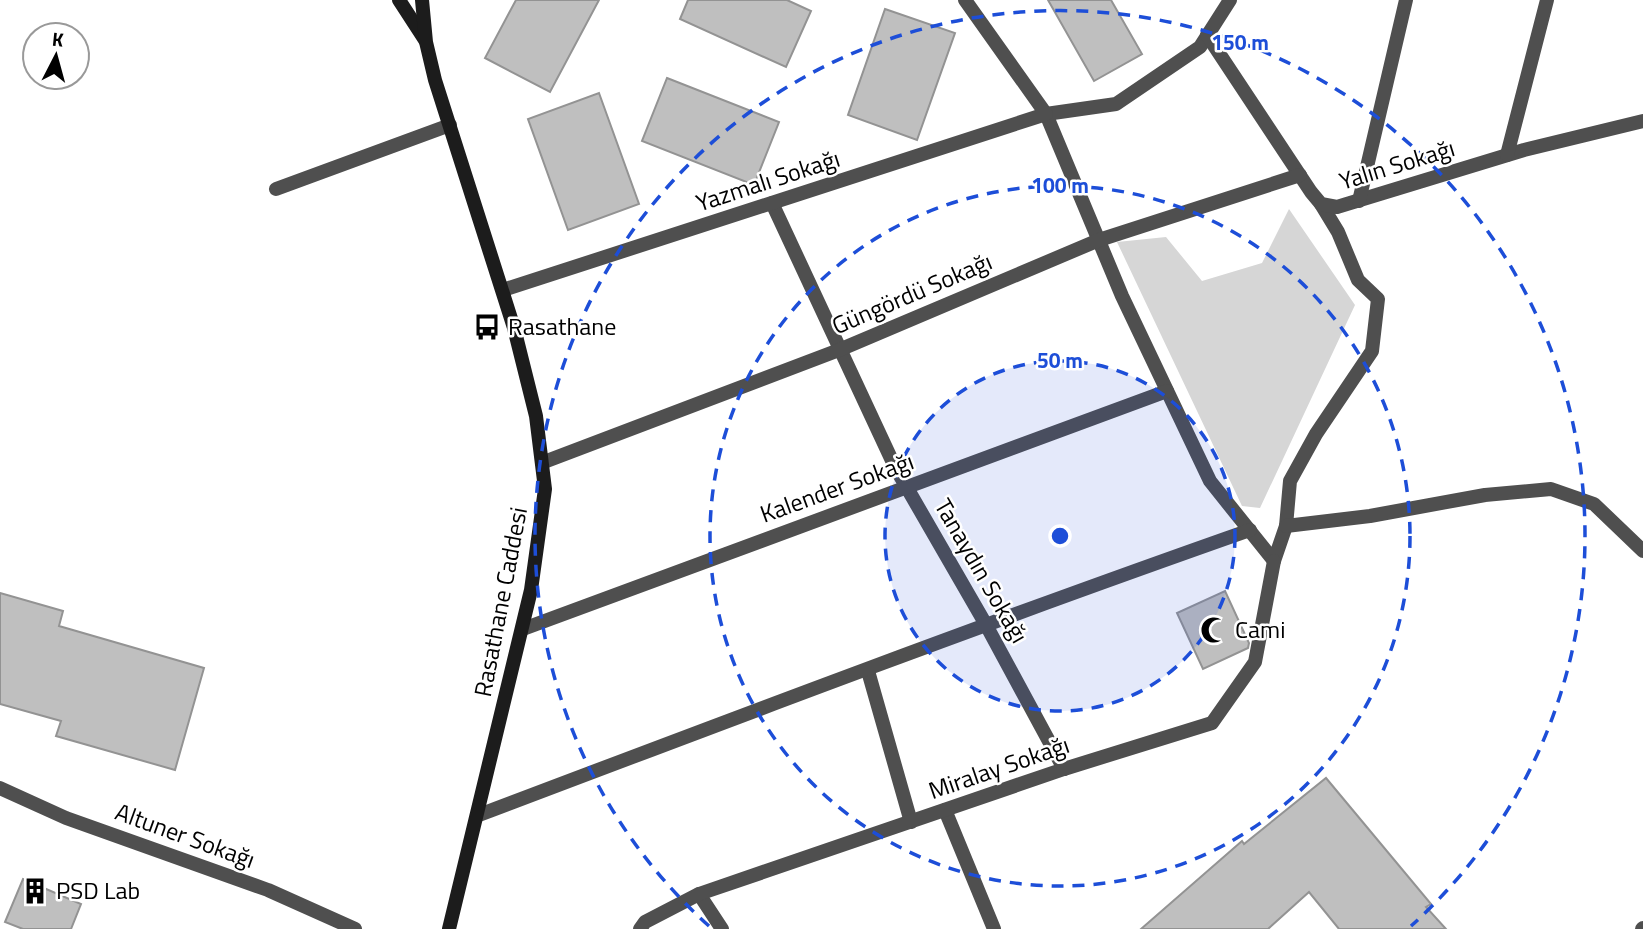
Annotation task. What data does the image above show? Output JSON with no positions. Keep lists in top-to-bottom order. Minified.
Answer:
{"streets":{"street":["Yalın Sokağı","Yazmalı Sokağı","Güngördü Sokağı","Kalender Sokağı","Tanaydın Sokağı","Rasathane Caddesi","Miralay Sokağı","Altuner Sokağı"]},"crossings":[["Yalın Sokağı","Yazmalı Sokağı"],["Yalın Sokağı","Güngördü Sokağı"],["Yalın Sokağı","Miralay Sokağı"],["Yazmalı Sokağı","Tanaydın Sokağı"],["Yazmalı Sokağı","Rasathane Caddesi"],["Güngördü Sokağı","Tanaydın Sokağı"],["Güngördü Sokağı","Rasathane Caddesi"],["Kalender Sokağı","Tanaydın Sokağı"],["Kalender Sokağı","Rasathane Caddesi"],["Tanaydın Sokağı","Miralay Sokağı"]],"places":{"bus stop":["Rasathane"],"mosque":["Cami"],"building":["PSD Lab"]},"north":"top","rings":["150 m","100 m","50 m"]}
